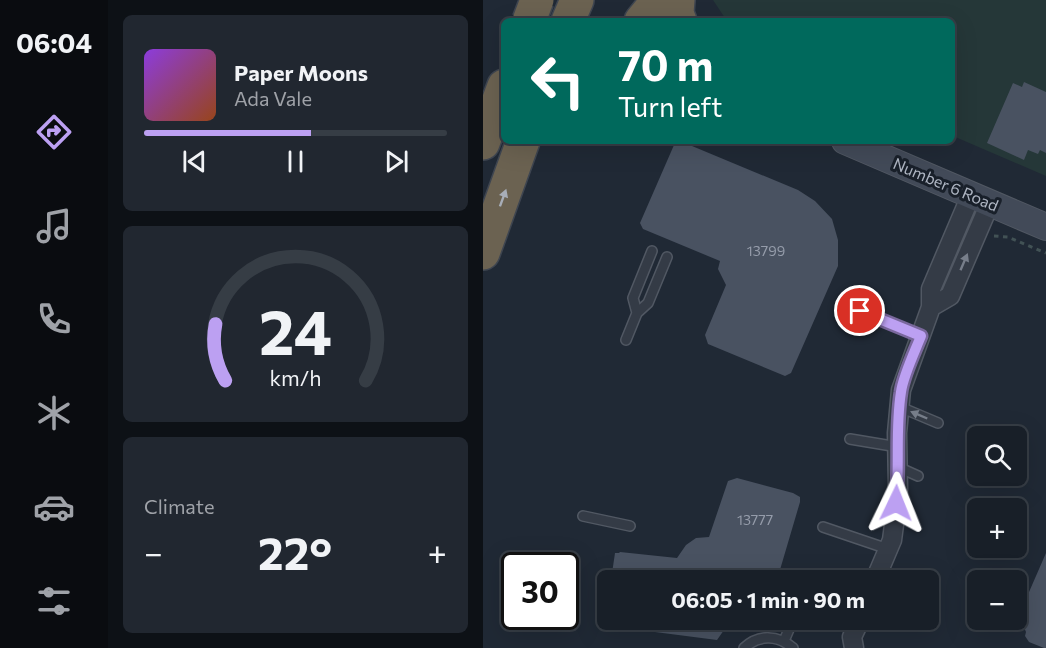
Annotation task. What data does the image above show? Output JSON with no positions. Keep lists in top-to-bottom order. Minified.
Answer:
{"streets":{"main road":["Number 6 Road"]},"house_numbers":["13799","13777"],"page":{"tabs":"06:04","turn":["70 m","Turn left"],"song":["Paper Moons","Ada Vale"],"map_buttons":["+","−"],"tile":"Climate","heat":["−","22°","+"],"limit":"30","trip":"06:05 · 1 min · 90 m","gauge":["24","km/h"]}}
